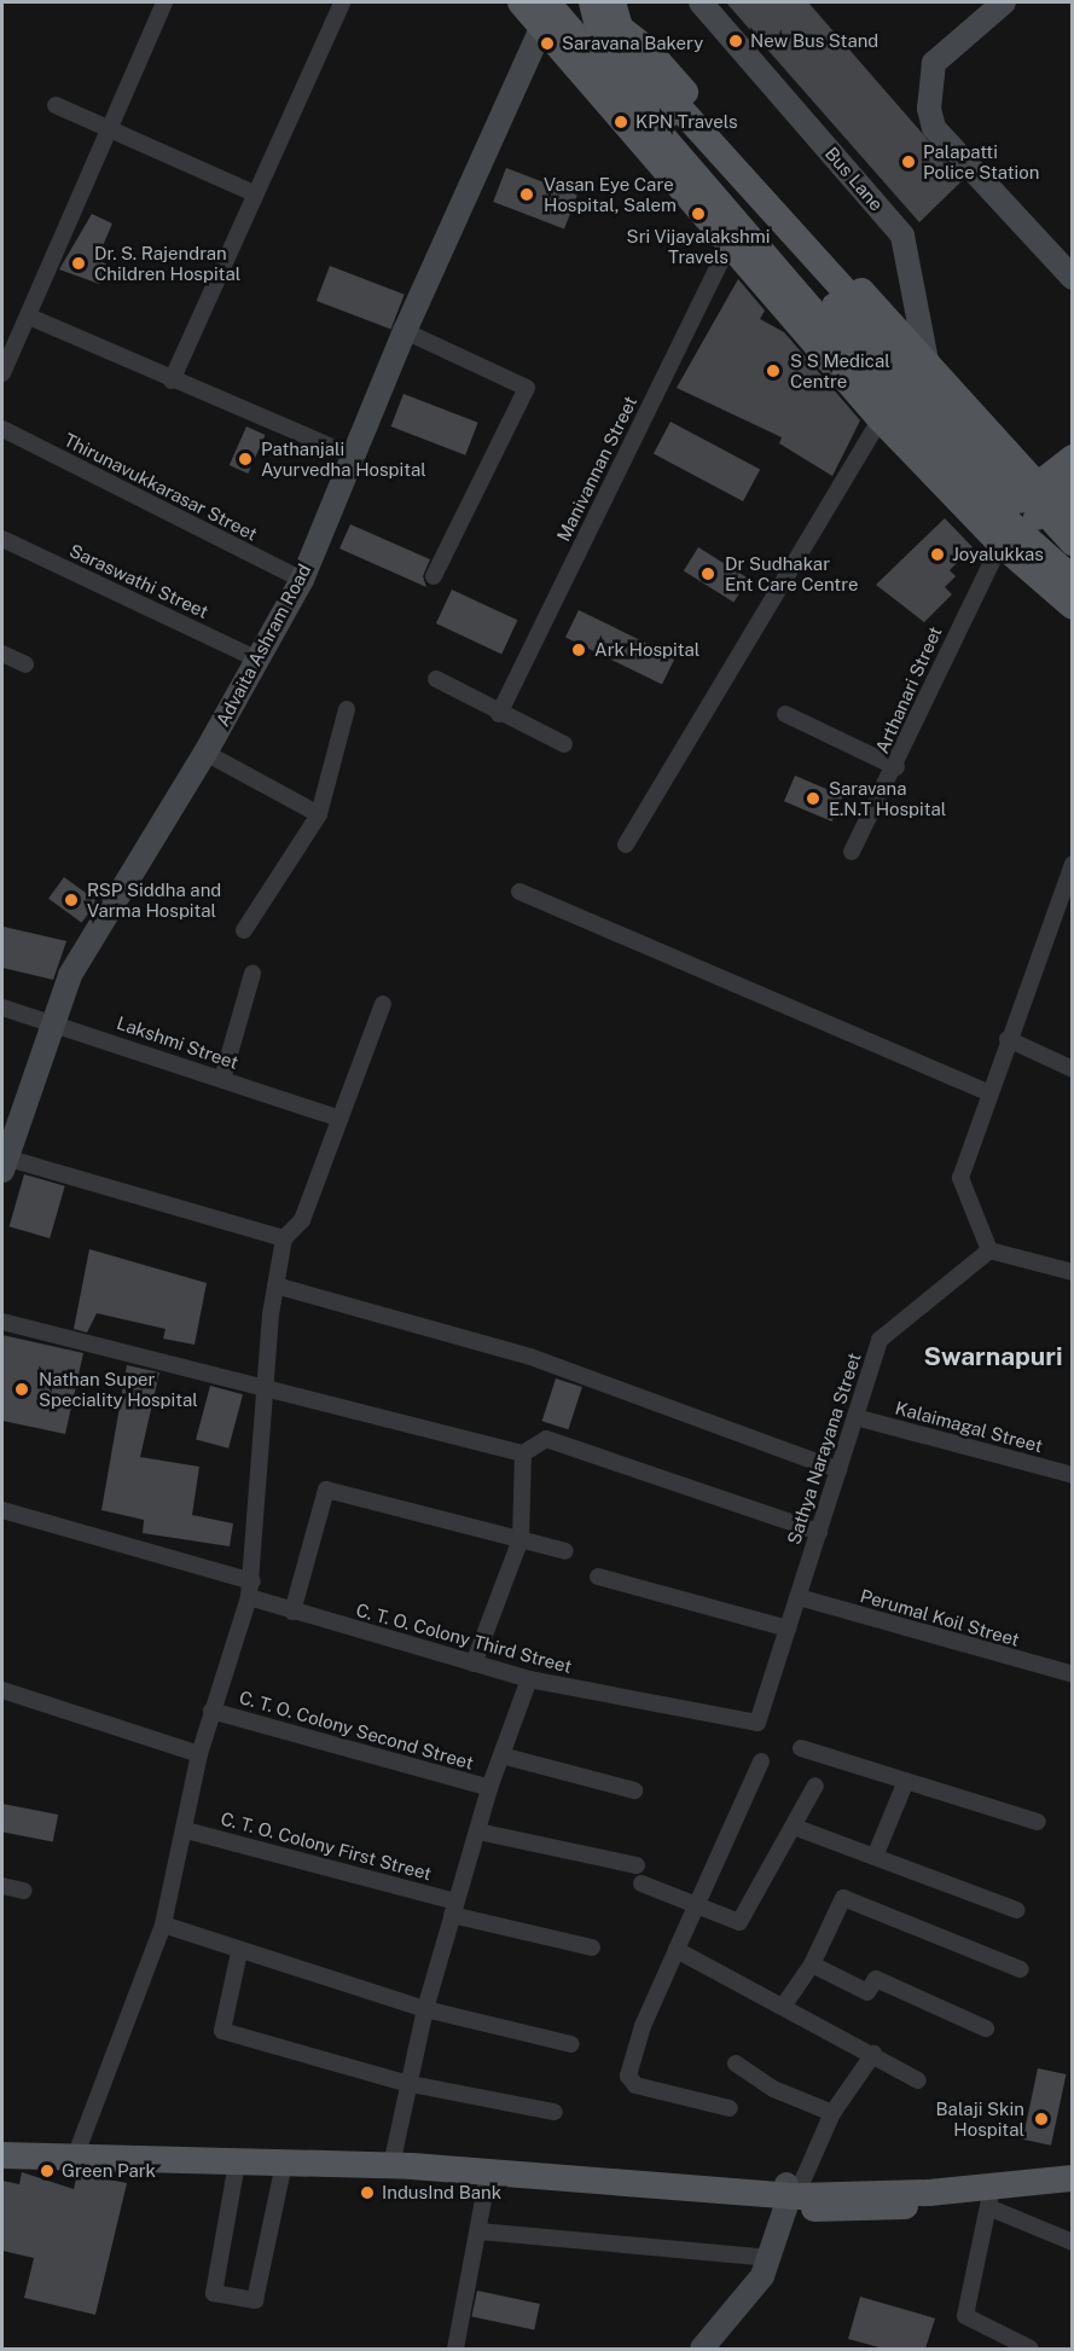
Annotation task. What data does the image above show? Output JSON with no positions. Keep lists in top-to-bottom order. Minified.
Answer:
{"streets":{"street":["Bus Lane","Manivannan Street","Thirunavukkarasar Street","Saraswathi Street","Advaita Ashram Road","Arthanari Street","Lakshmi Street","Kalaimagal Street","Sathya Narayana Street","Perumal Koil Street","C. T. O. Colony Third Street","C. T. O. Colony Second Street","C. T. O. Colony First Street"]},"crossings":[["Thirunavukkarasar Street","Advaita Ashram Road"],["Saraswathi Street","Advaita Ashram Road"],["Advaita Ashram Road","Lakshmi Street"],["Kalaimagal Street","Sathya Narayana Street"],["Sathya Narayana Street","Perumal Koil Street"],["Sathya Narayana Street","C. T. O. Colony Third Street"]],"districts":["Swarnapuri"],"places":["New Bus Stand","Saravana Bakery","KPN Travels","Palapatti Police Station","Vasan Eye Care Hospital, Salem","Sri Vijayalakshmi Travels","Dr. S. Rajendran Children Hospital","S S Medical Centre","Pathanjali Ayurvedha Hospital","Joyalukkas","Dr Sudhakar Ent Care Centre","Ark Hospital","Saravana E.N.T Hospital","RSP Siddha and Varma Hospital","Nathan Super Speciality Hospital","Balaji Skin Hospital","Green Park","IndusInd Bank"]}
